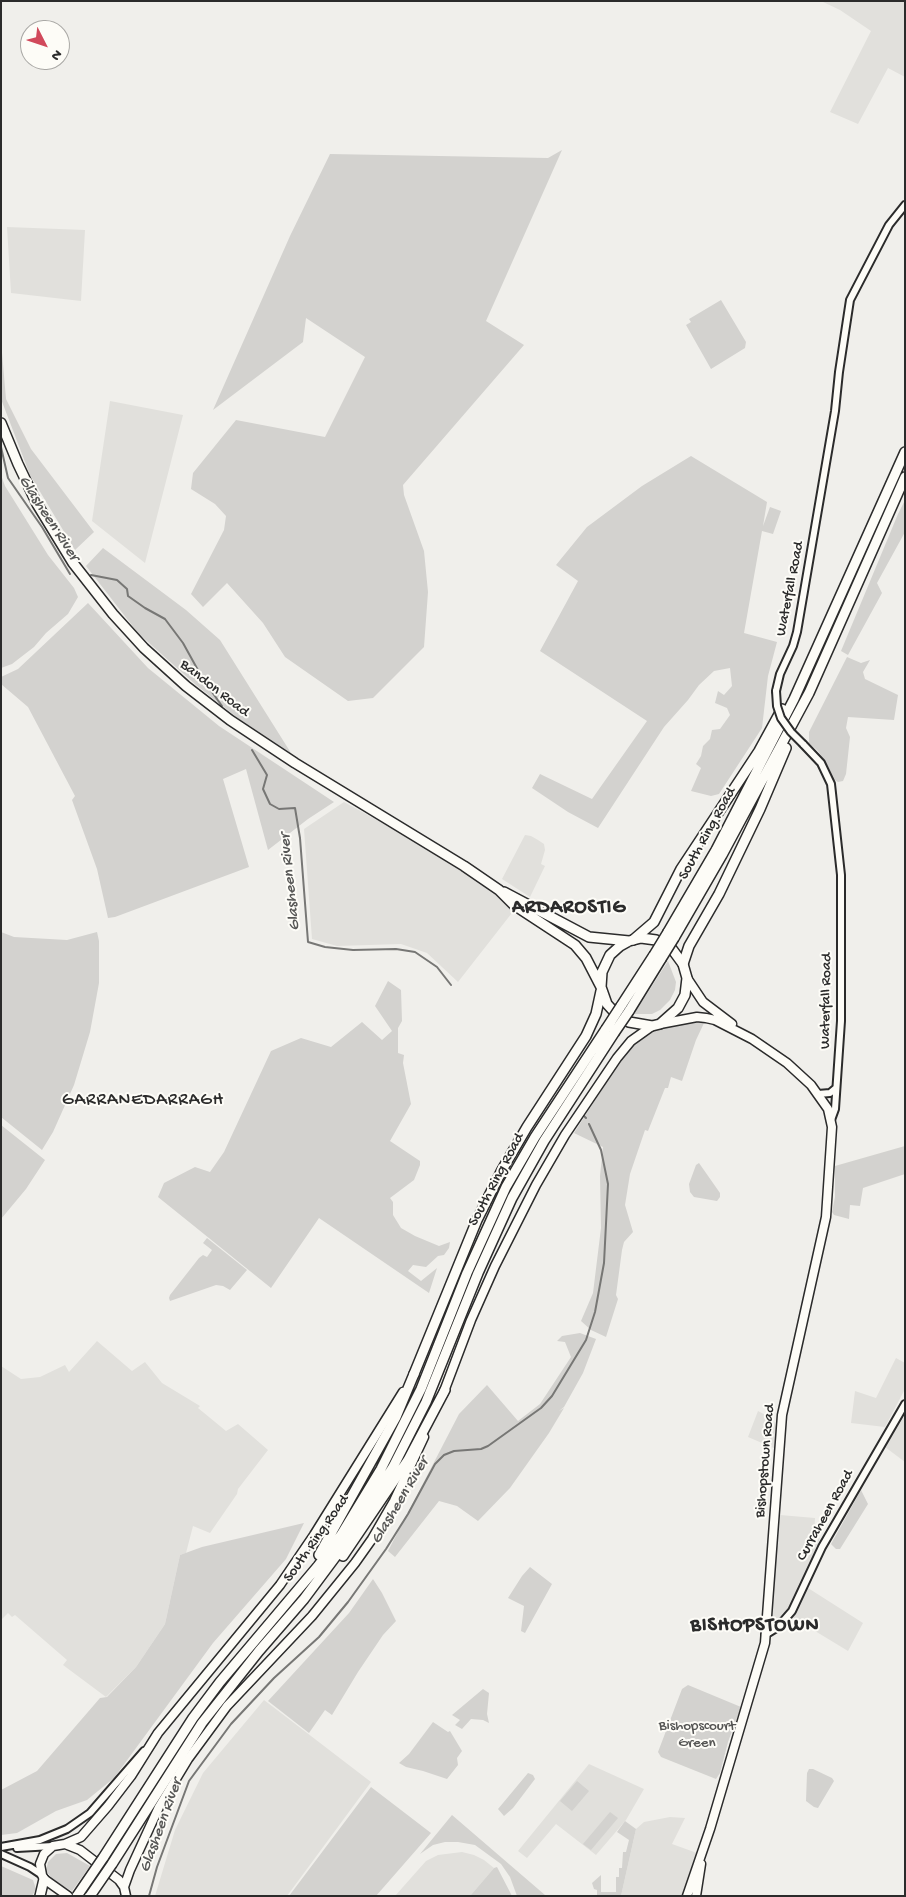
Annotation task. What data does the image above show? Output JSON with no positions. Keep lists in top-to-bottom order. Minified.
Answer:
{"streets":{"main road":["Bandon Road","South Ring Road","Bishopstown Road"],"street":["Waterfall Road","Curraheen Road"]},"crossings":[["Waterfall Road","Bishopstown Road"],["Bandon Road","Bishopstown Road"],["Bishopstown Road","Curraheen Road"]],"districts":["ARDAROSTIG","GARRANEDARRAGH","BISHOPSTOWN"],"water":["Glasheen River"],"parks":["Bishopscourt Green"],"north":"bottom right"}
